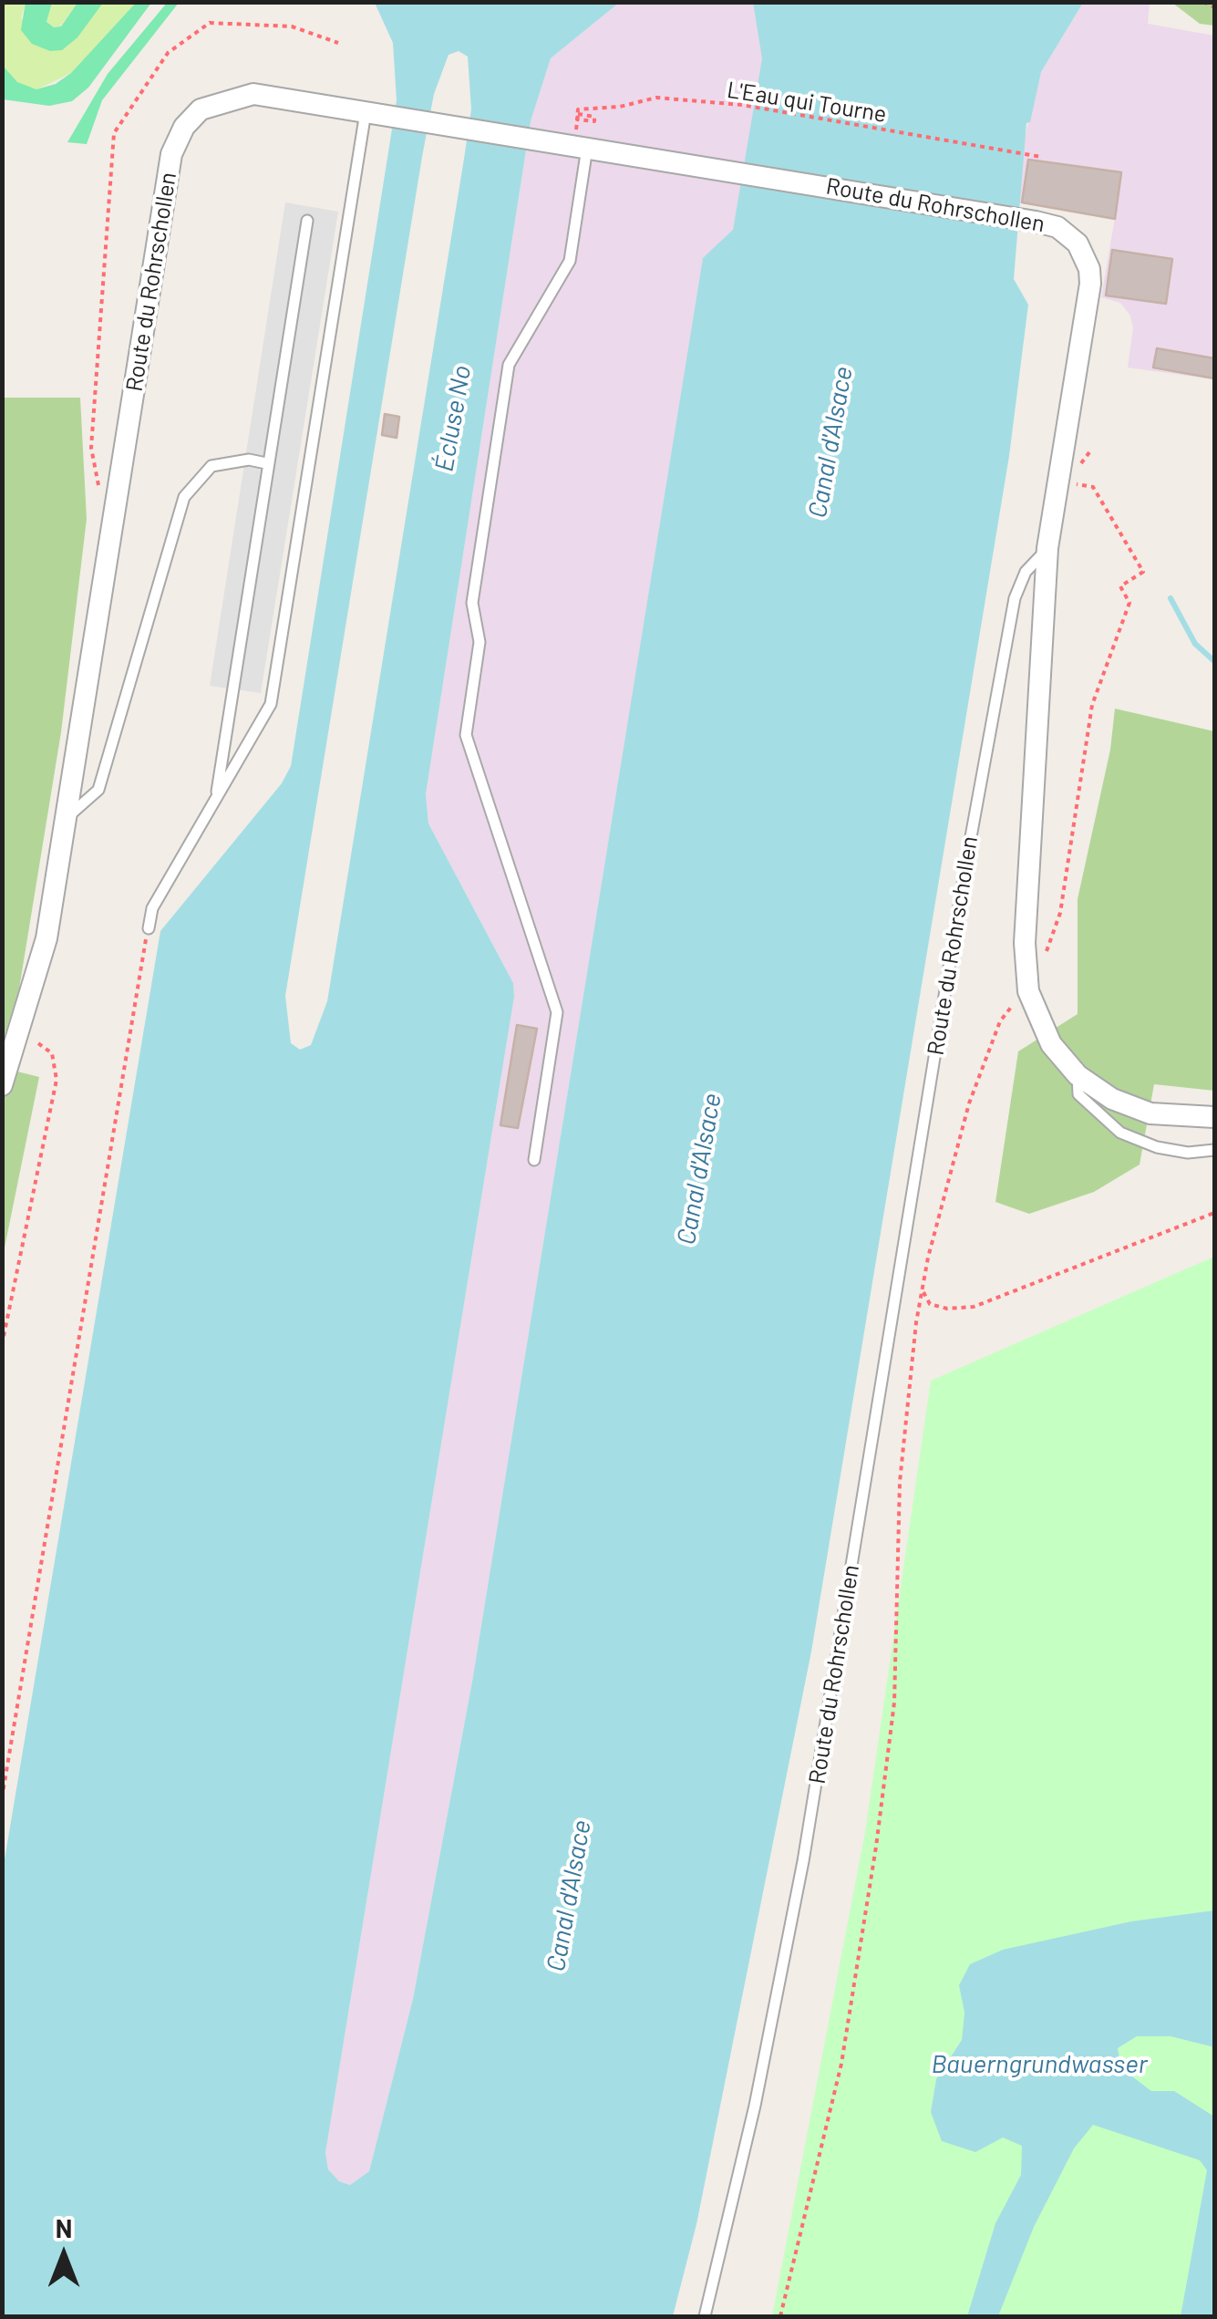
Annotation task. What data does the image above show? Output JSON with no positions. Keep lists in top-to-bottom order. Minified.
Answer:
{"streets":{"street":["Route du Rohrschollen"],"path":["L'Eau qui Tourne"]},"crossings":[["L'Eau qui Tourne","Route du Rohrschollen"]],"water":["Écluse No","Canal d'Alsace","Bauerngrundwasser"],"north":"top"}
